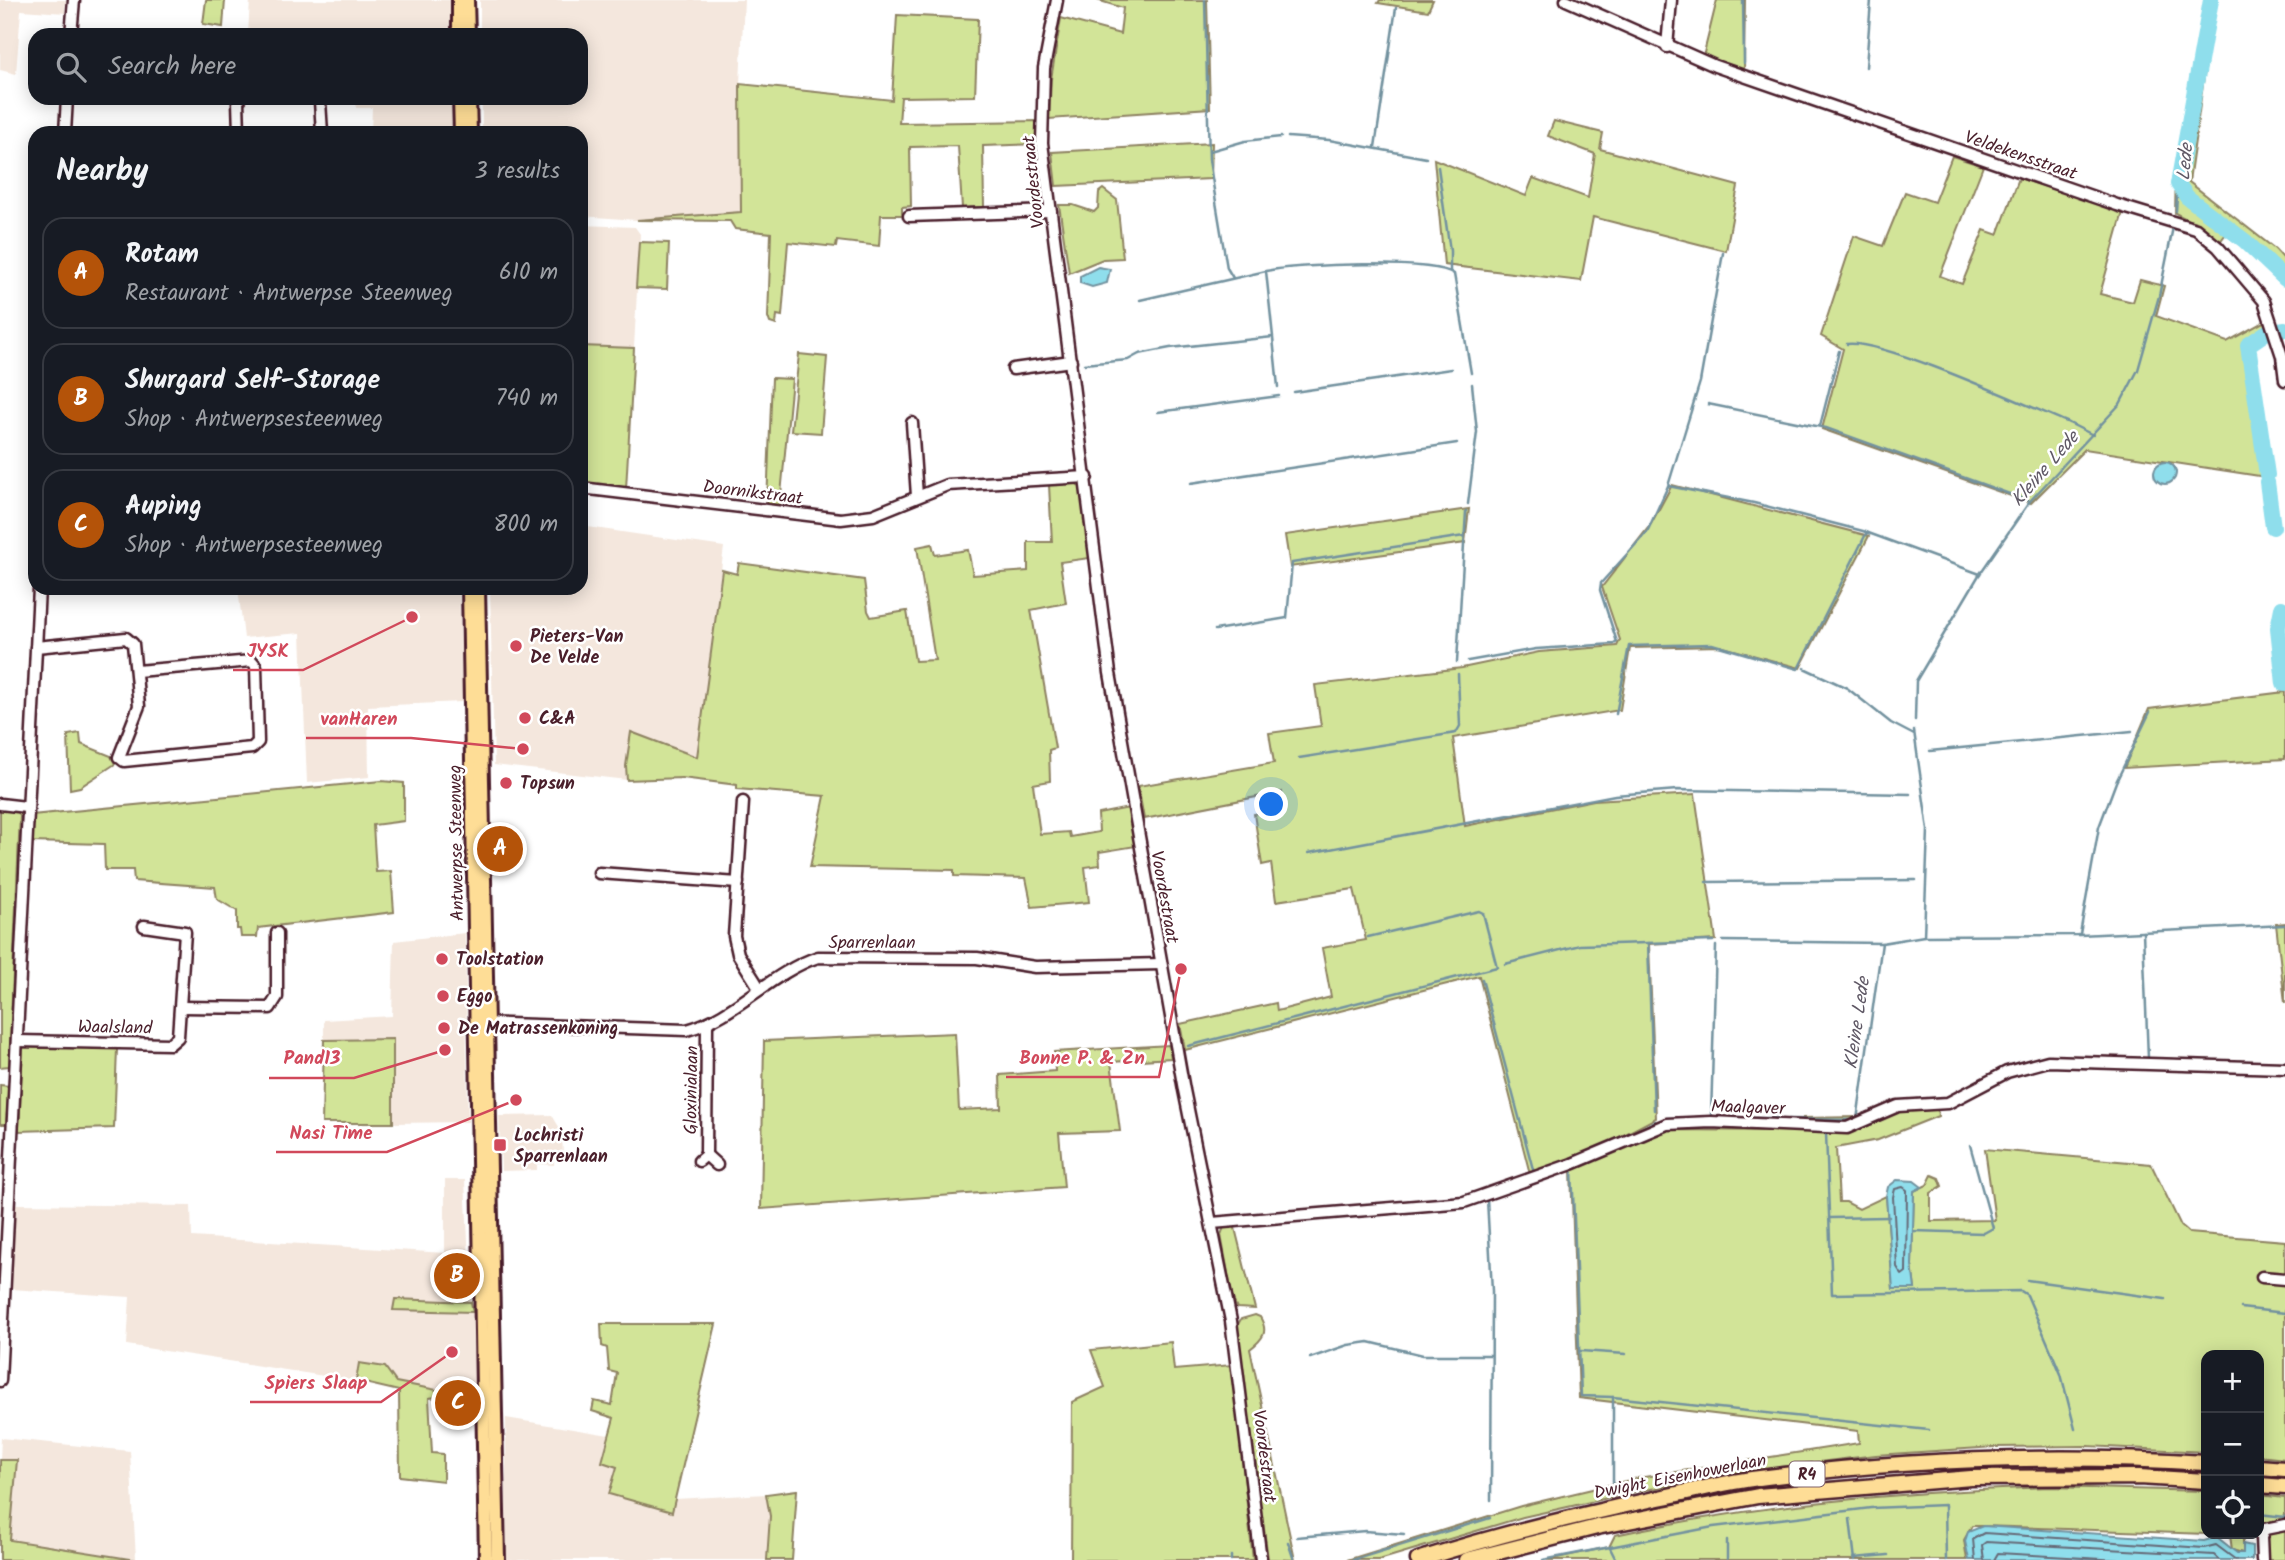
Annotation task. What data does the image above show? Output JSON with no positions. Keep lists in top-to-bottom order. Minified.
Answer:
{"streets":{"highway":["R4","Dwight Eisenhowerlaan"],"main road":["Antwerpse Steenweg"],"street":["Veldekensstraat","Voordestraat","Doornikstraat","Sparrenlaan","Waalsland","Gloxinialaan","Maalgaver"]},"crossings":[["Voordestraat","Doornikstraat"],["Voordestraat","Sparrenlaan"],["Voordestraat","Maalgaver"],["Antwerpse Steenweg","Sparrenlaan"],["Sparrenlaan","Gloxinialaan"]],"water":["Lede","Kleine Lede"],"places":{"other":["JYSK","Pieters-Van De Velde","C&A","vanHaren","Topsun","Toolstation","Bonne P. & Zn","Eggo","De Matrassenkoning","Pand13","Nasi Time","Spiers Slaap"],"transit":["Lochristi Sparrenlaan"]},"page":{"search":"Search here","heading":["Nearby","3 results"],"list":[{"mark":"A","name":"Rotam","note":"Restaurant · Antwerpse Steenweg","value":"610 m"},{"mark":"B","name":"Shurgard Self-Storage","note":"Shop · Antwerpsesteenweg","value":"740 m"},{"mark":"C","name":"Auping","note":"Shop · Antwerpsesteenweg","value":"800 m"}],"pins":["A","B","C"],"map_buttons":["+","−"]}}
